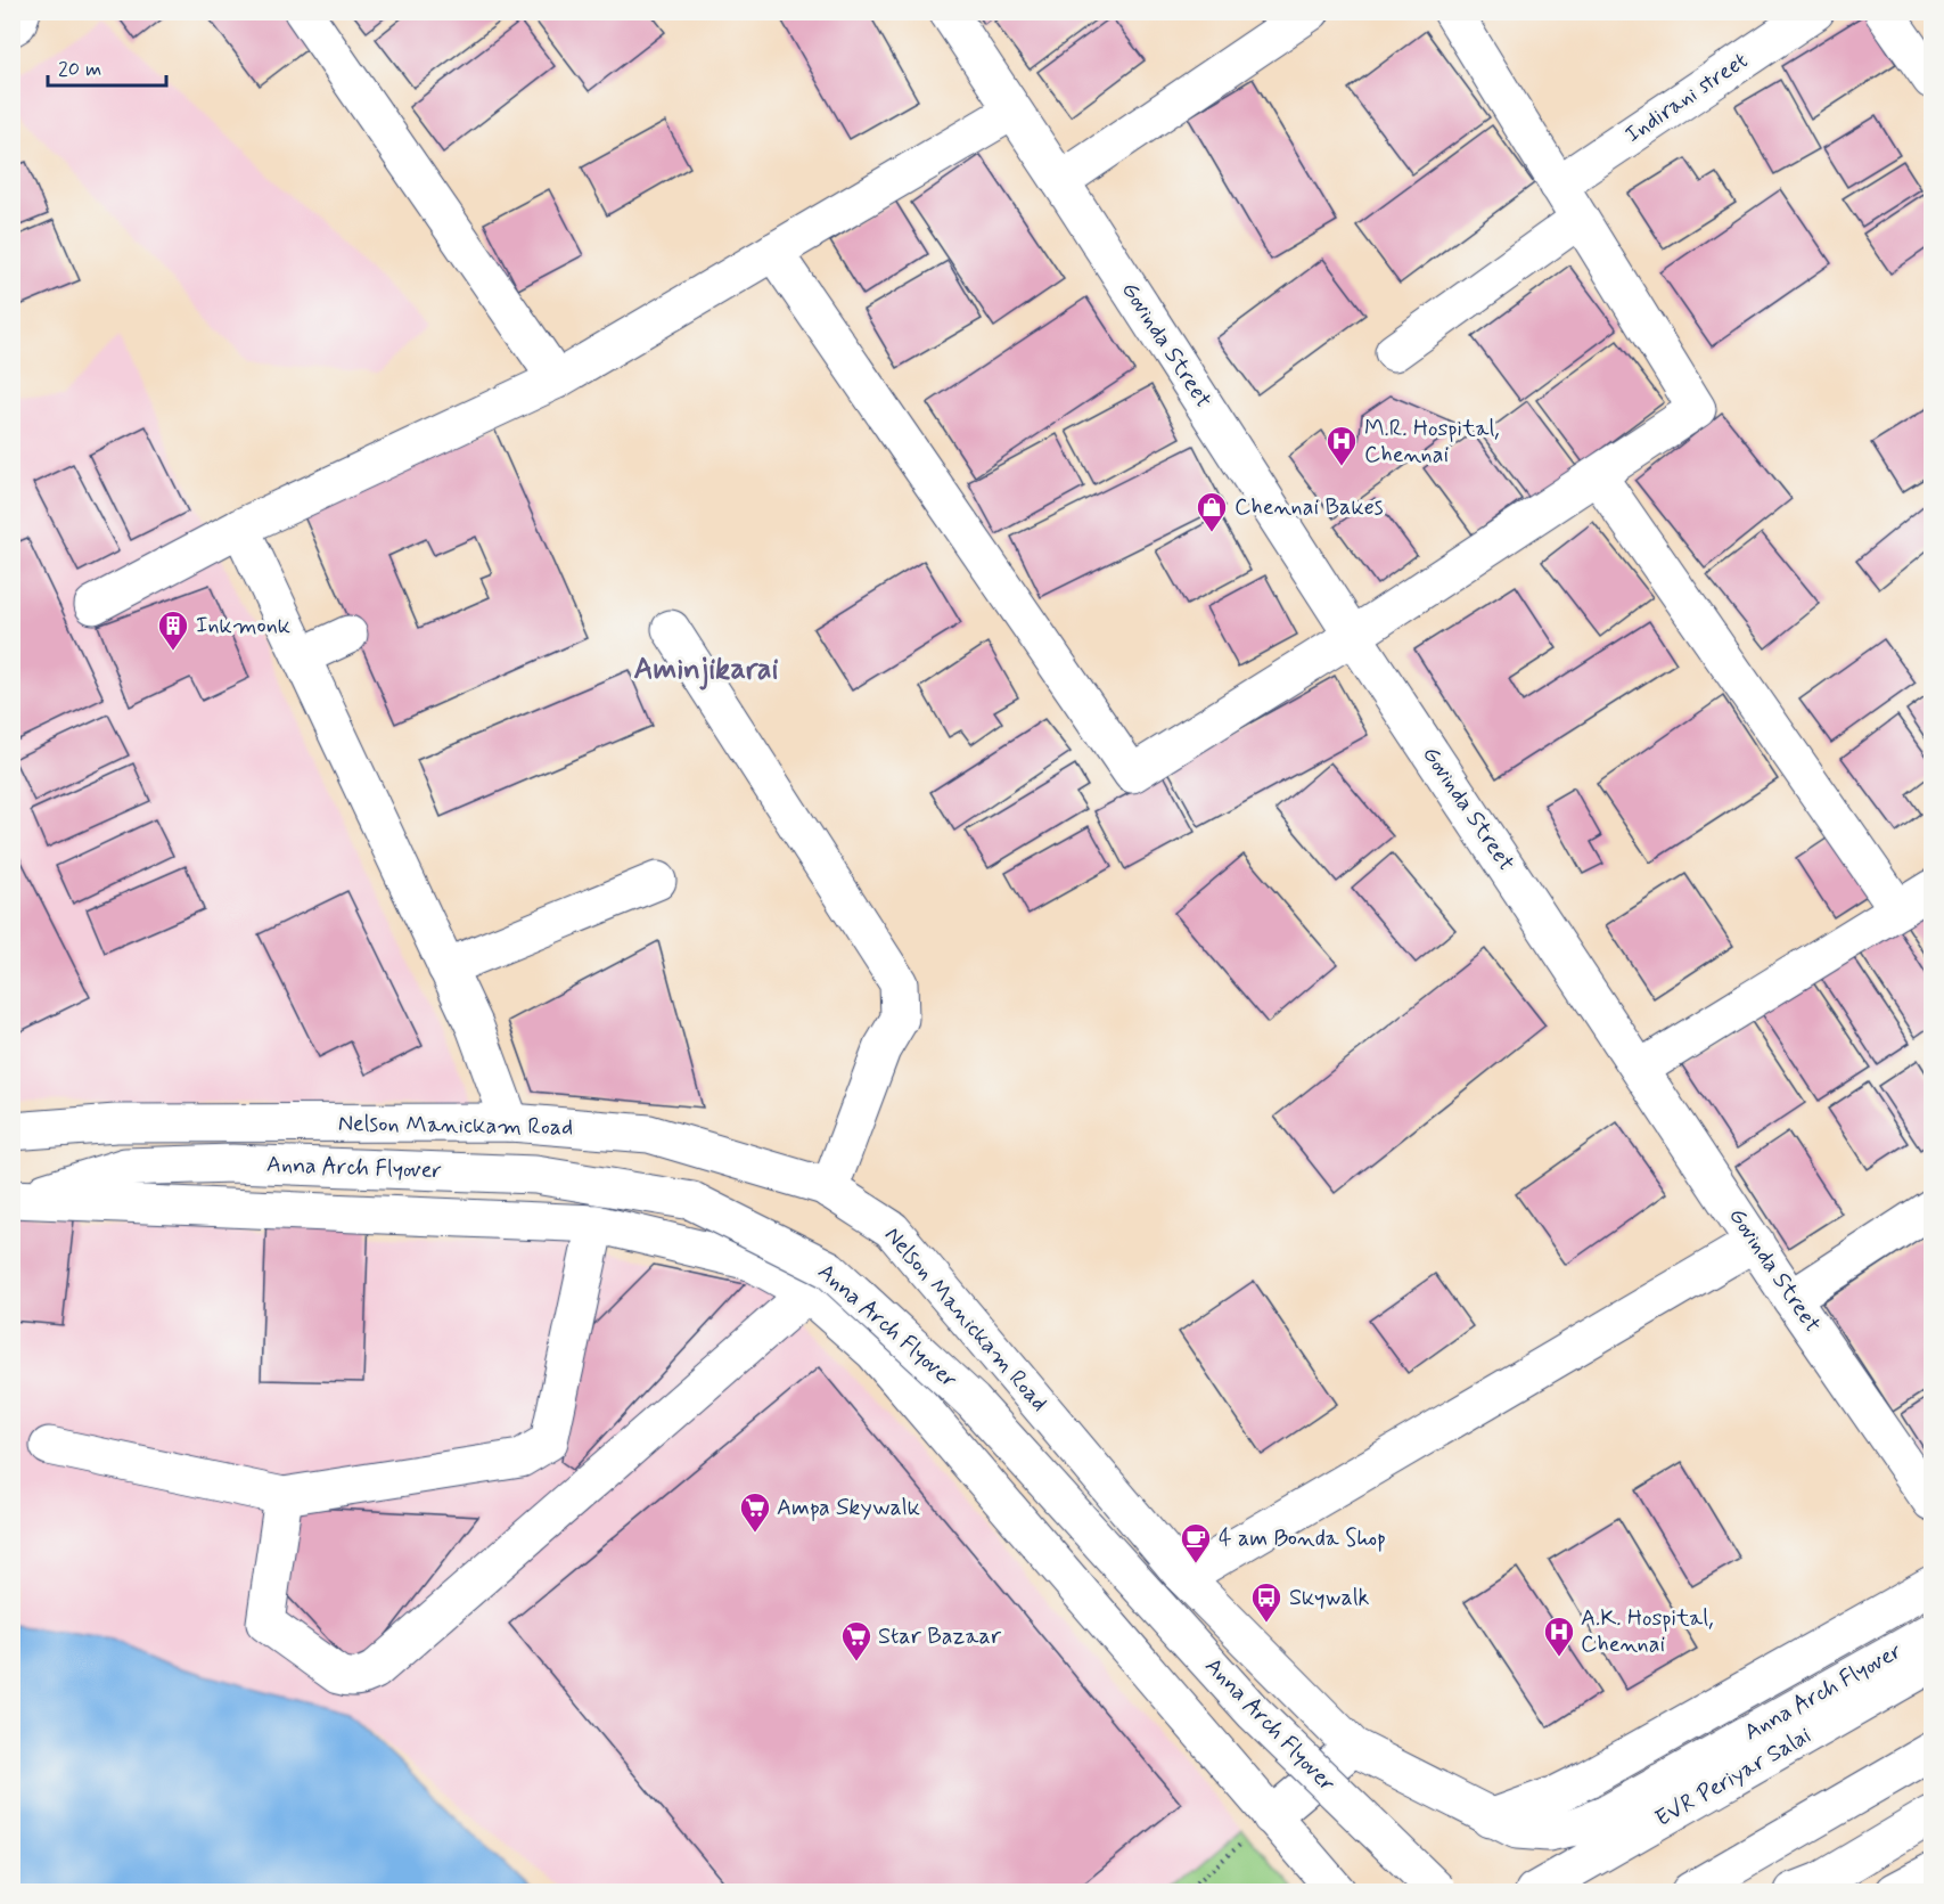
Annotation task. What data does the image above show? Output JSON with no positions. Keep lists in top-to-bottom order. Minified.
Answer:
{"streets":{"street":["Indirani street","Govinda Street","Nelson Manickam Road","Anna Arch Flyover","EVR Periyar Salai"]},"crossings":[["Nelson Manickam Road","Anna Arch Flyover"]],"districts":["Aminjikarai"],"places":{"hospital":["M.R. Hospital, Chennai","A.K. Hospital, Chennai"],"shop":["Chennai Bakes"],"building":["Inkmonk"],"supermarket":["Ampa Skywalk","Star Bazaar"],"cafe":["4 am Bonda Shop"],"bus stop":["Skywalk"]},"scale_bar":"20 m"}
